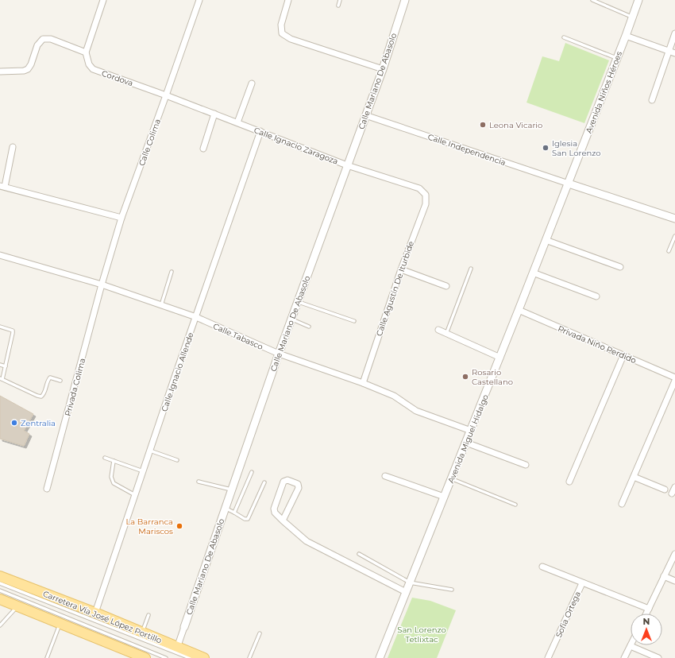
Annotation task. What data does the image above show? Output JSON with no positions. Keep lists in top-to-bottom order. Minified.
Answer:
{"streets":{"main road":["Carretera Vía José López Portillo"],"street":["Cordova","Calle Mariano De Abasolo","Avenida Niños Héroes","Calle Colima","Calle Ignacio Zaragoza","Calle Independencia","Calle Agustín De Iturbide","Calle Tabasco","Privada Niño Perdido","Calle Ignacio Allende","Privada Colima","Avenida Miguel Hidalgo","Sofia Ortega"]},"crossings":[["Cordova","Calle Colima"],["Cordova","Calle Ignacio Zaragoza"],["Calle Mariano De Abasolo","Calle Ignacio Zaragoza"],["Calle Mariano De Abasolo","Calle Independencia"],["Calle Mariano De Abasolo","Calle Tabasco"],["Calle Mariano De Abasolo","Carretera Vía José López Portillo"],["Avenida Niños Héroes","Calle Independencia"],["Avenida Niños Héroes","Avenida Miguel Hidalgo"],["Calle Colima","Calle Ignacio Zaragoza"],["Calle Colima","Calle Tabasco"],["Calle Colima","Privada Colima"],["Calle Ignacio Zaragoza","Calle Agustín De Iturbide"],["Calle Ignacio Zaragoza","Calle Ignacio Allende"],["Calle Independencia","Avenida Miguel Hidalgo"],["Calle Agustín De Iturbide","Calle Tabasco"],["Calle Tabasco","Calle Ignacio Allende"],["Calle Tabasco","Privada Colima"],["Calle Tabasco","Avenida Miguel Hidalgo"],["Privada Niño Perdido","Avenida Miguel Hidalgo"],["Calle Ignacio Allende","Carretera Vía José López Portillo"]],"parks":["San Lorenzo Tetlixtac"],"places":["Leona Vicario","Iglesia San Lorenzo","Rosario Castellano","Zentralia","La Barranca Mariscos"],"north":"top"}
